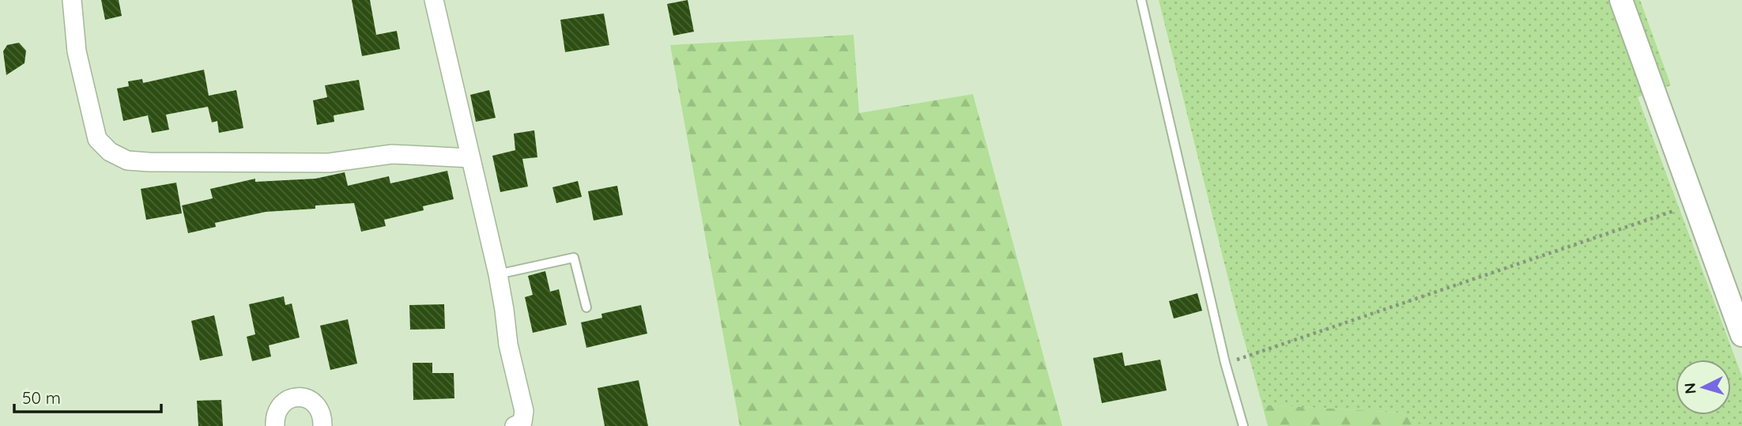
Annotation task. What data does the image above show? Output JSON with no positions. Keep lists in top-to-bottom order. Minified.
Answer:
{"scale_bar":"50 m","north":"left"}
